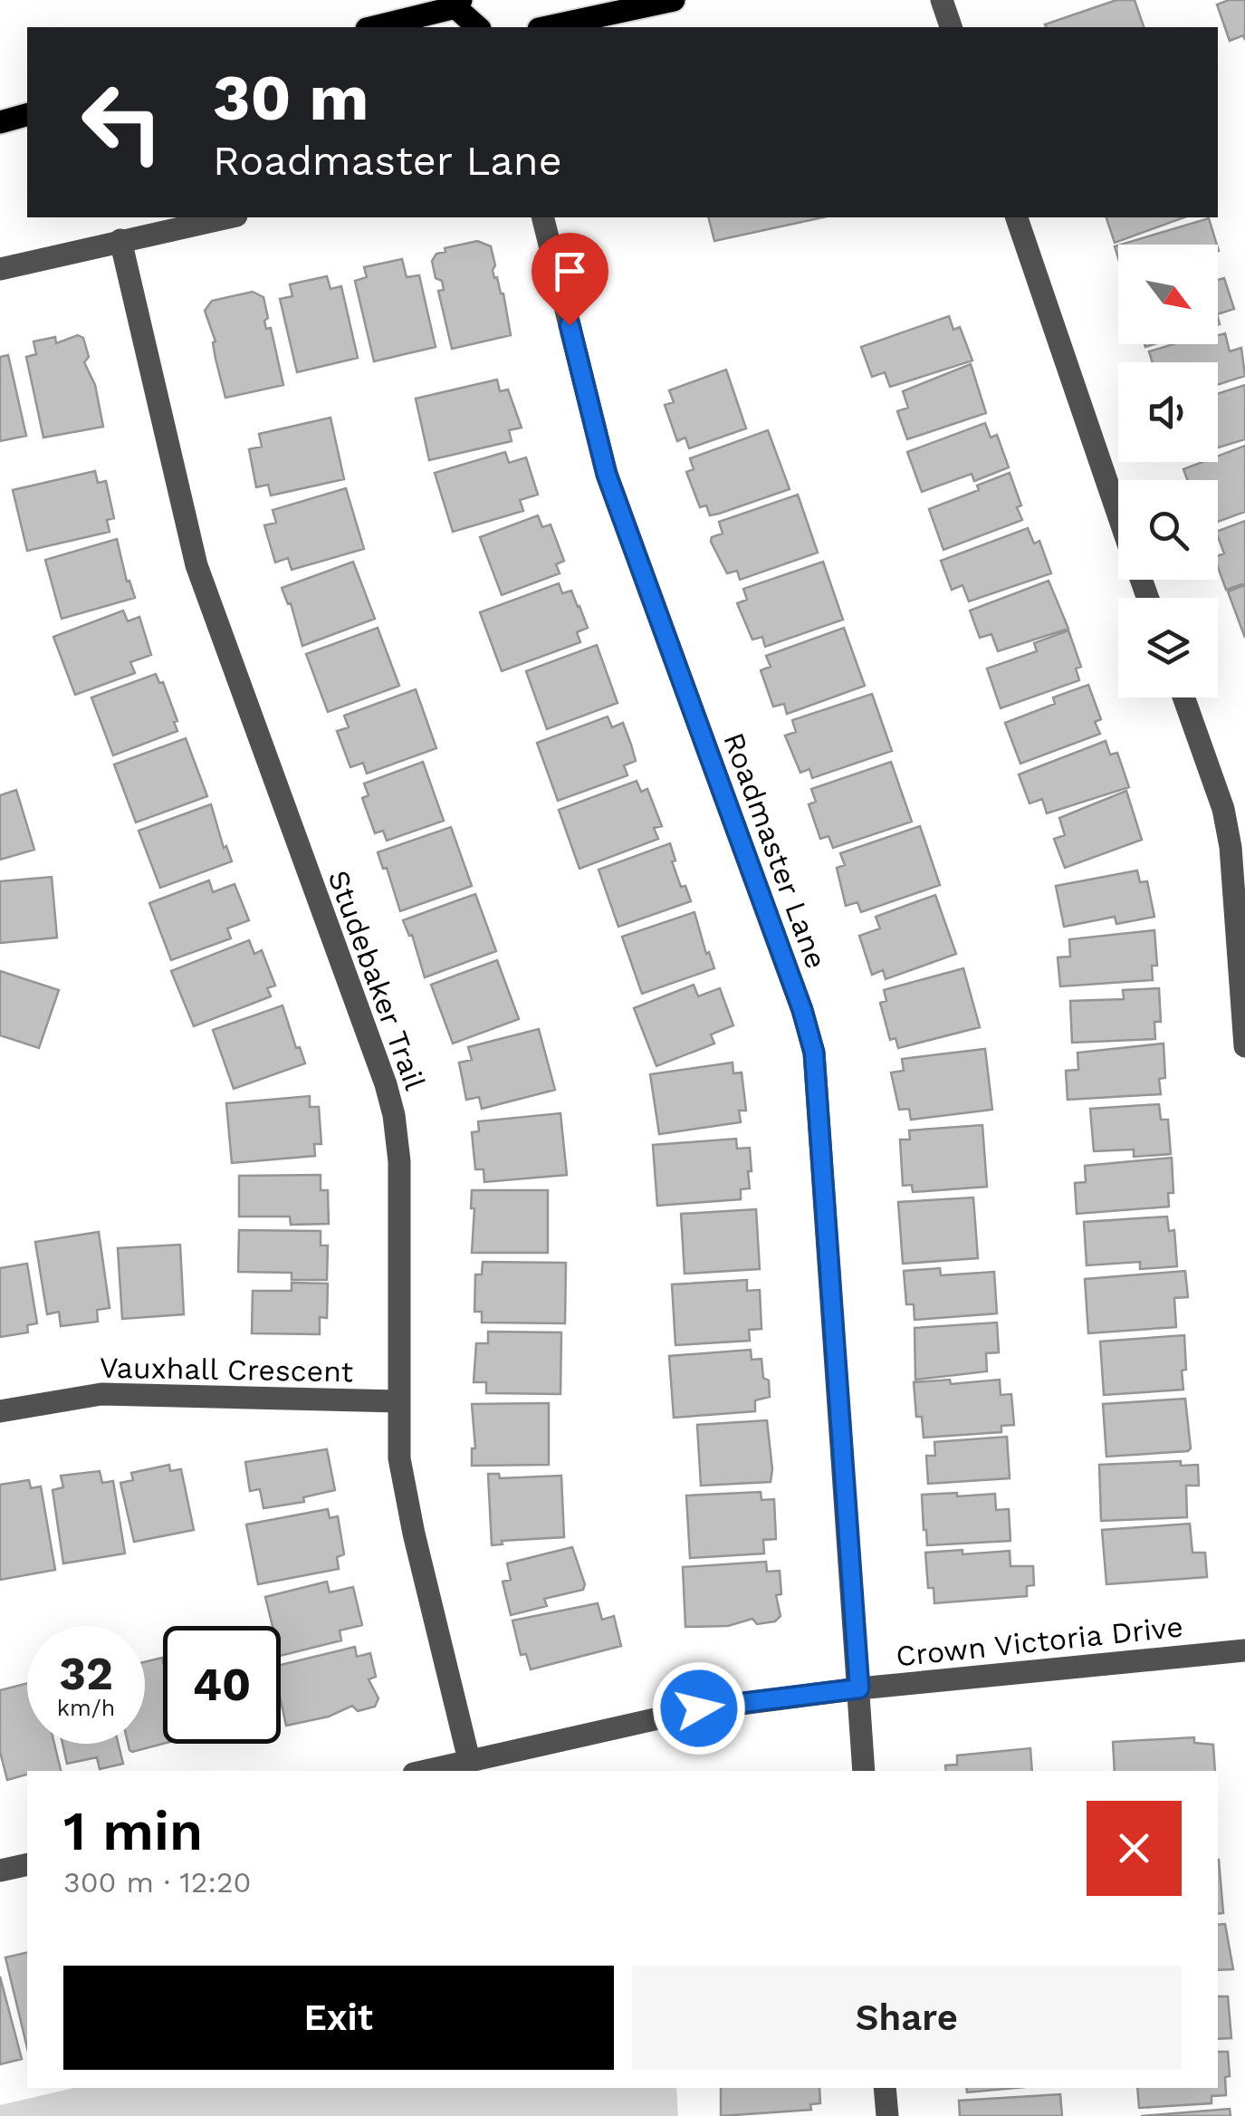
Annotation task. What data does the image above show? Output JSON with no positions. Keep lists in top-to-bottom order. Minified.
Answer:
{"streets":{"street":["Roadmaster Lane","Studebaker Trail","Vauxhall Crescent","Crown Victoria Drive"]},"crossings":[["Roadmaster Lane","Crown Victoria Drive"],["Studebaker Trail","Vauxhall Crescent"],["Studebaker Trail","Crown Victoria Drive"]],"north":"bottom right","page":{"turn":["30 m","Roadmaster Lane"],"speed":"32 km/h","limit":"40","heading":["1 min","300 m · 12:20"],"buttons":["Exit","Share"]}}
